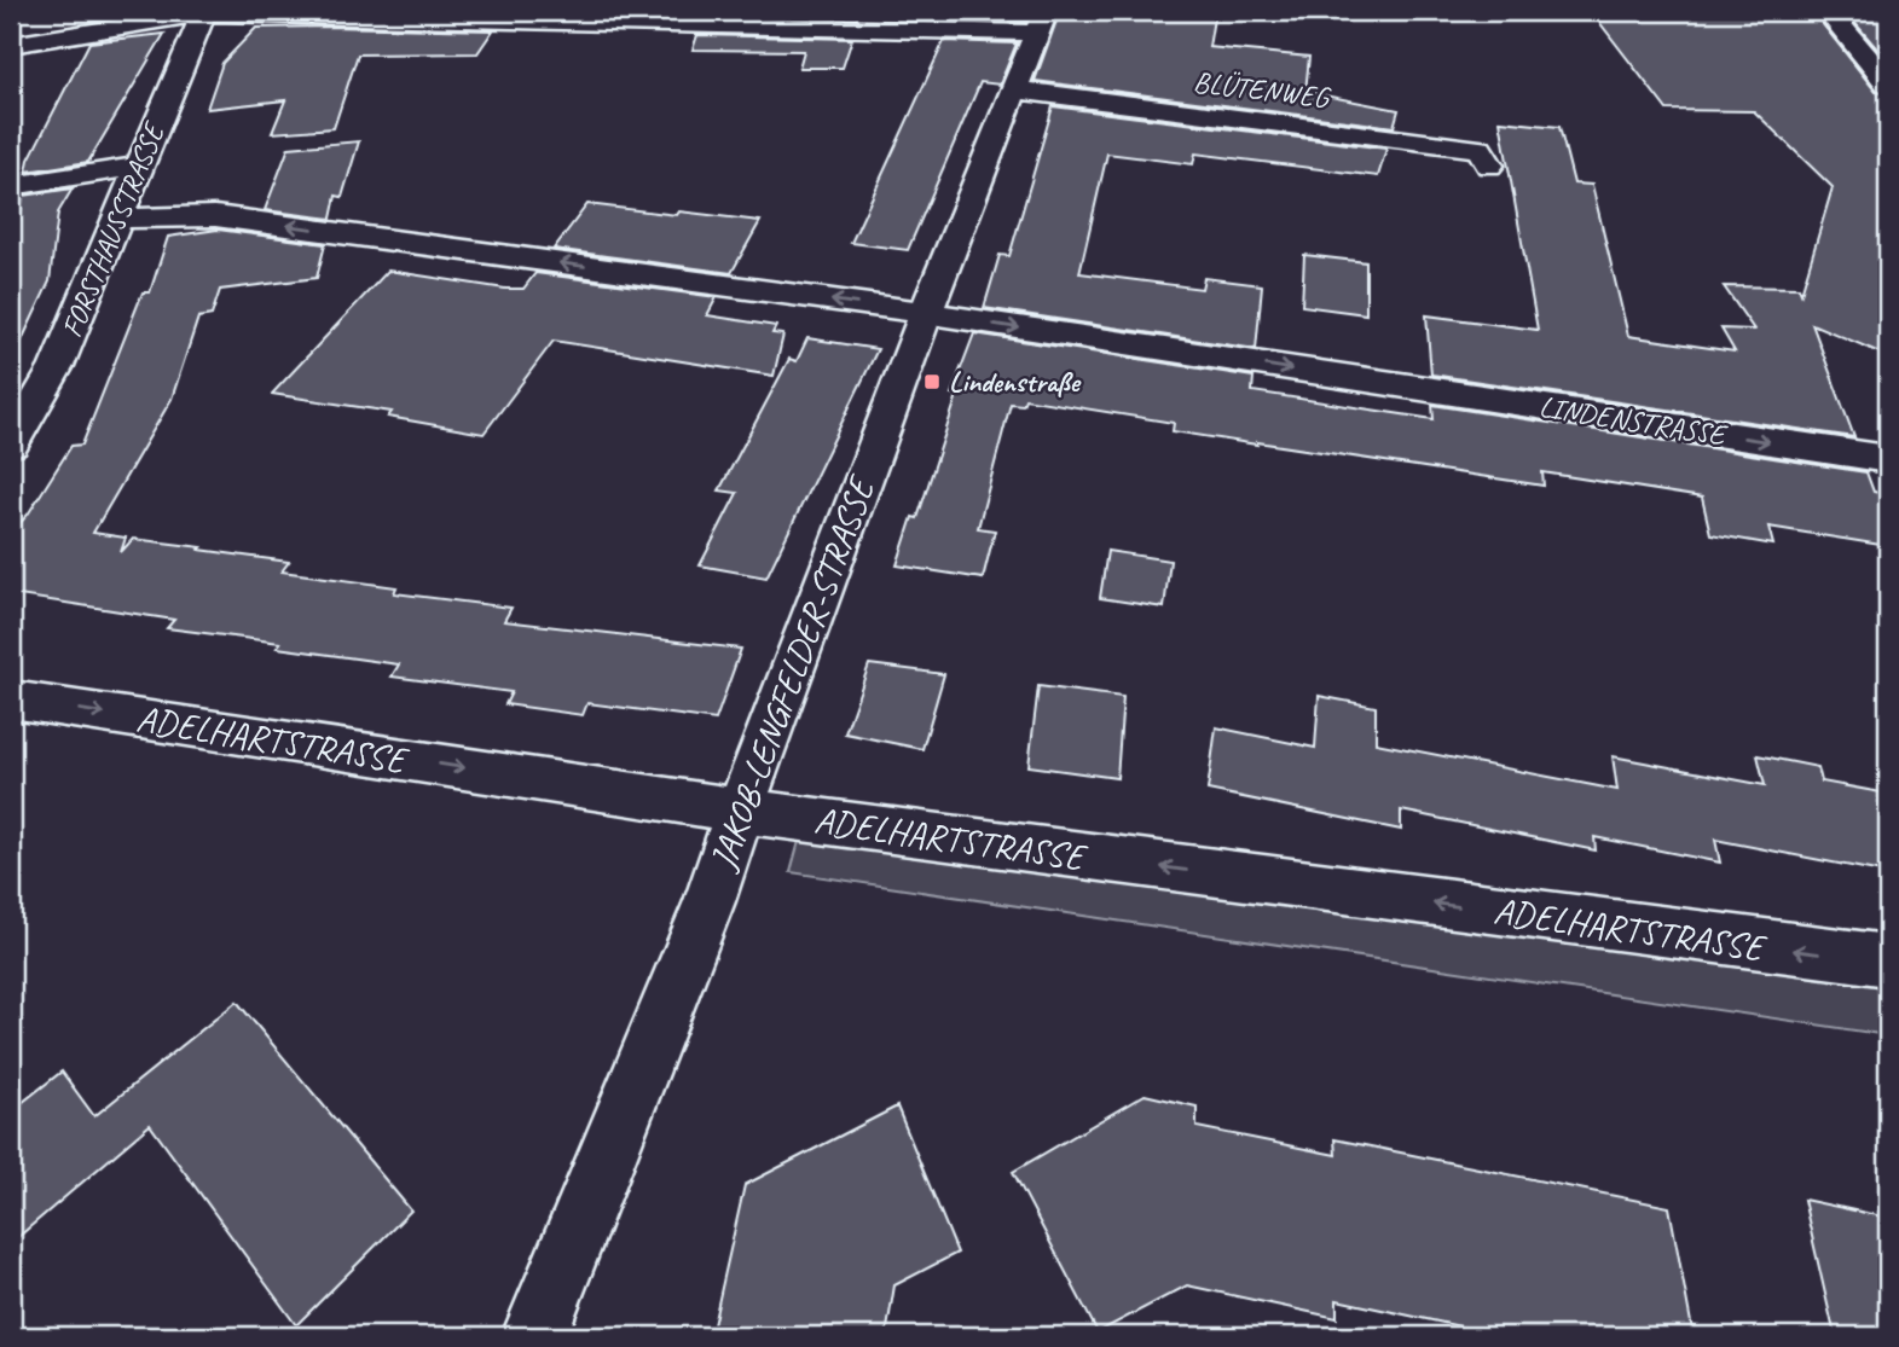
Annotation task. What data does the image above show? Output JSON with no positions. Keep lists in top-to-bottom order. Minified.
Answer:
{"streets":{"street":["BLÜTENWEG","FORSTHAUSSTRASSE","LINDENSTRASSE","JAKOB-LENGFELDER-STRASSE","ADELHARTSTRASSE"]},"crossings":[["BLÜTENWEG","JAKOB-LENGFELDER-STRASSE"],["FORSTHAUSSTRASSE","LINDENSTRASSE"],["LINDENSTRASSE","JAKOB-LENGFELDER-STRASSE"],["JAKOB-LENGFELDER-STRASSE","ADELHARTSTRASSE"]],"places":{"transit":["Lindenstraße"]}}
